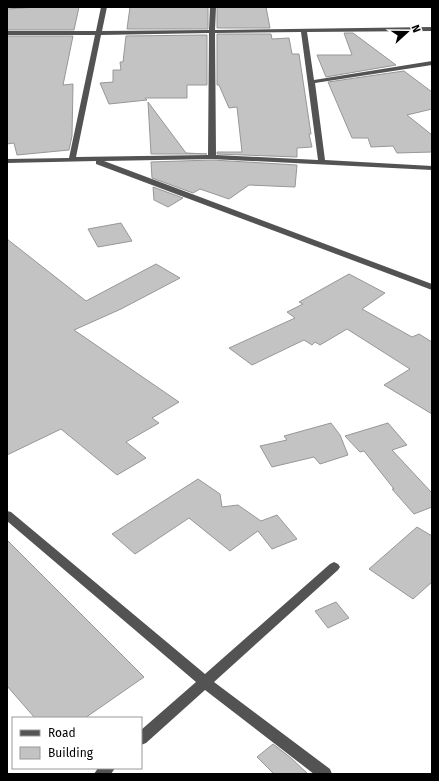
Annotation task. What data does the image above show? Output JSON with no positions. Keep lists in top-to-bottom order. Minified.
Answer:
{"legend":["Road","Building"],"north":"right"}
